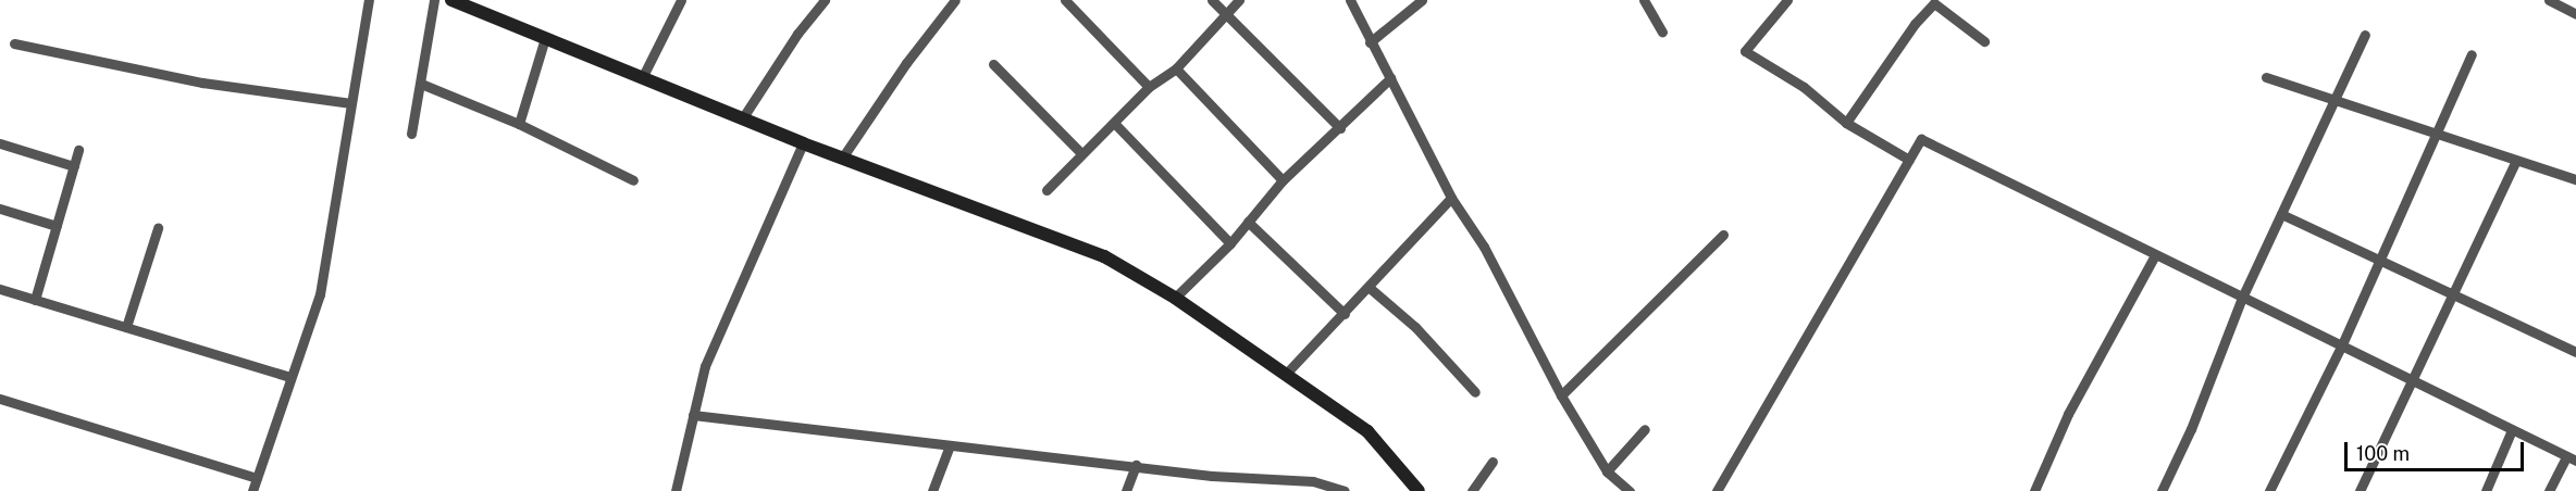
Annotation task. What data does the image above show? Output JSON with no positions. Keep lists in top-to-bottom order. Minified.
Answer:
{"scale_bar":"100 m"}
